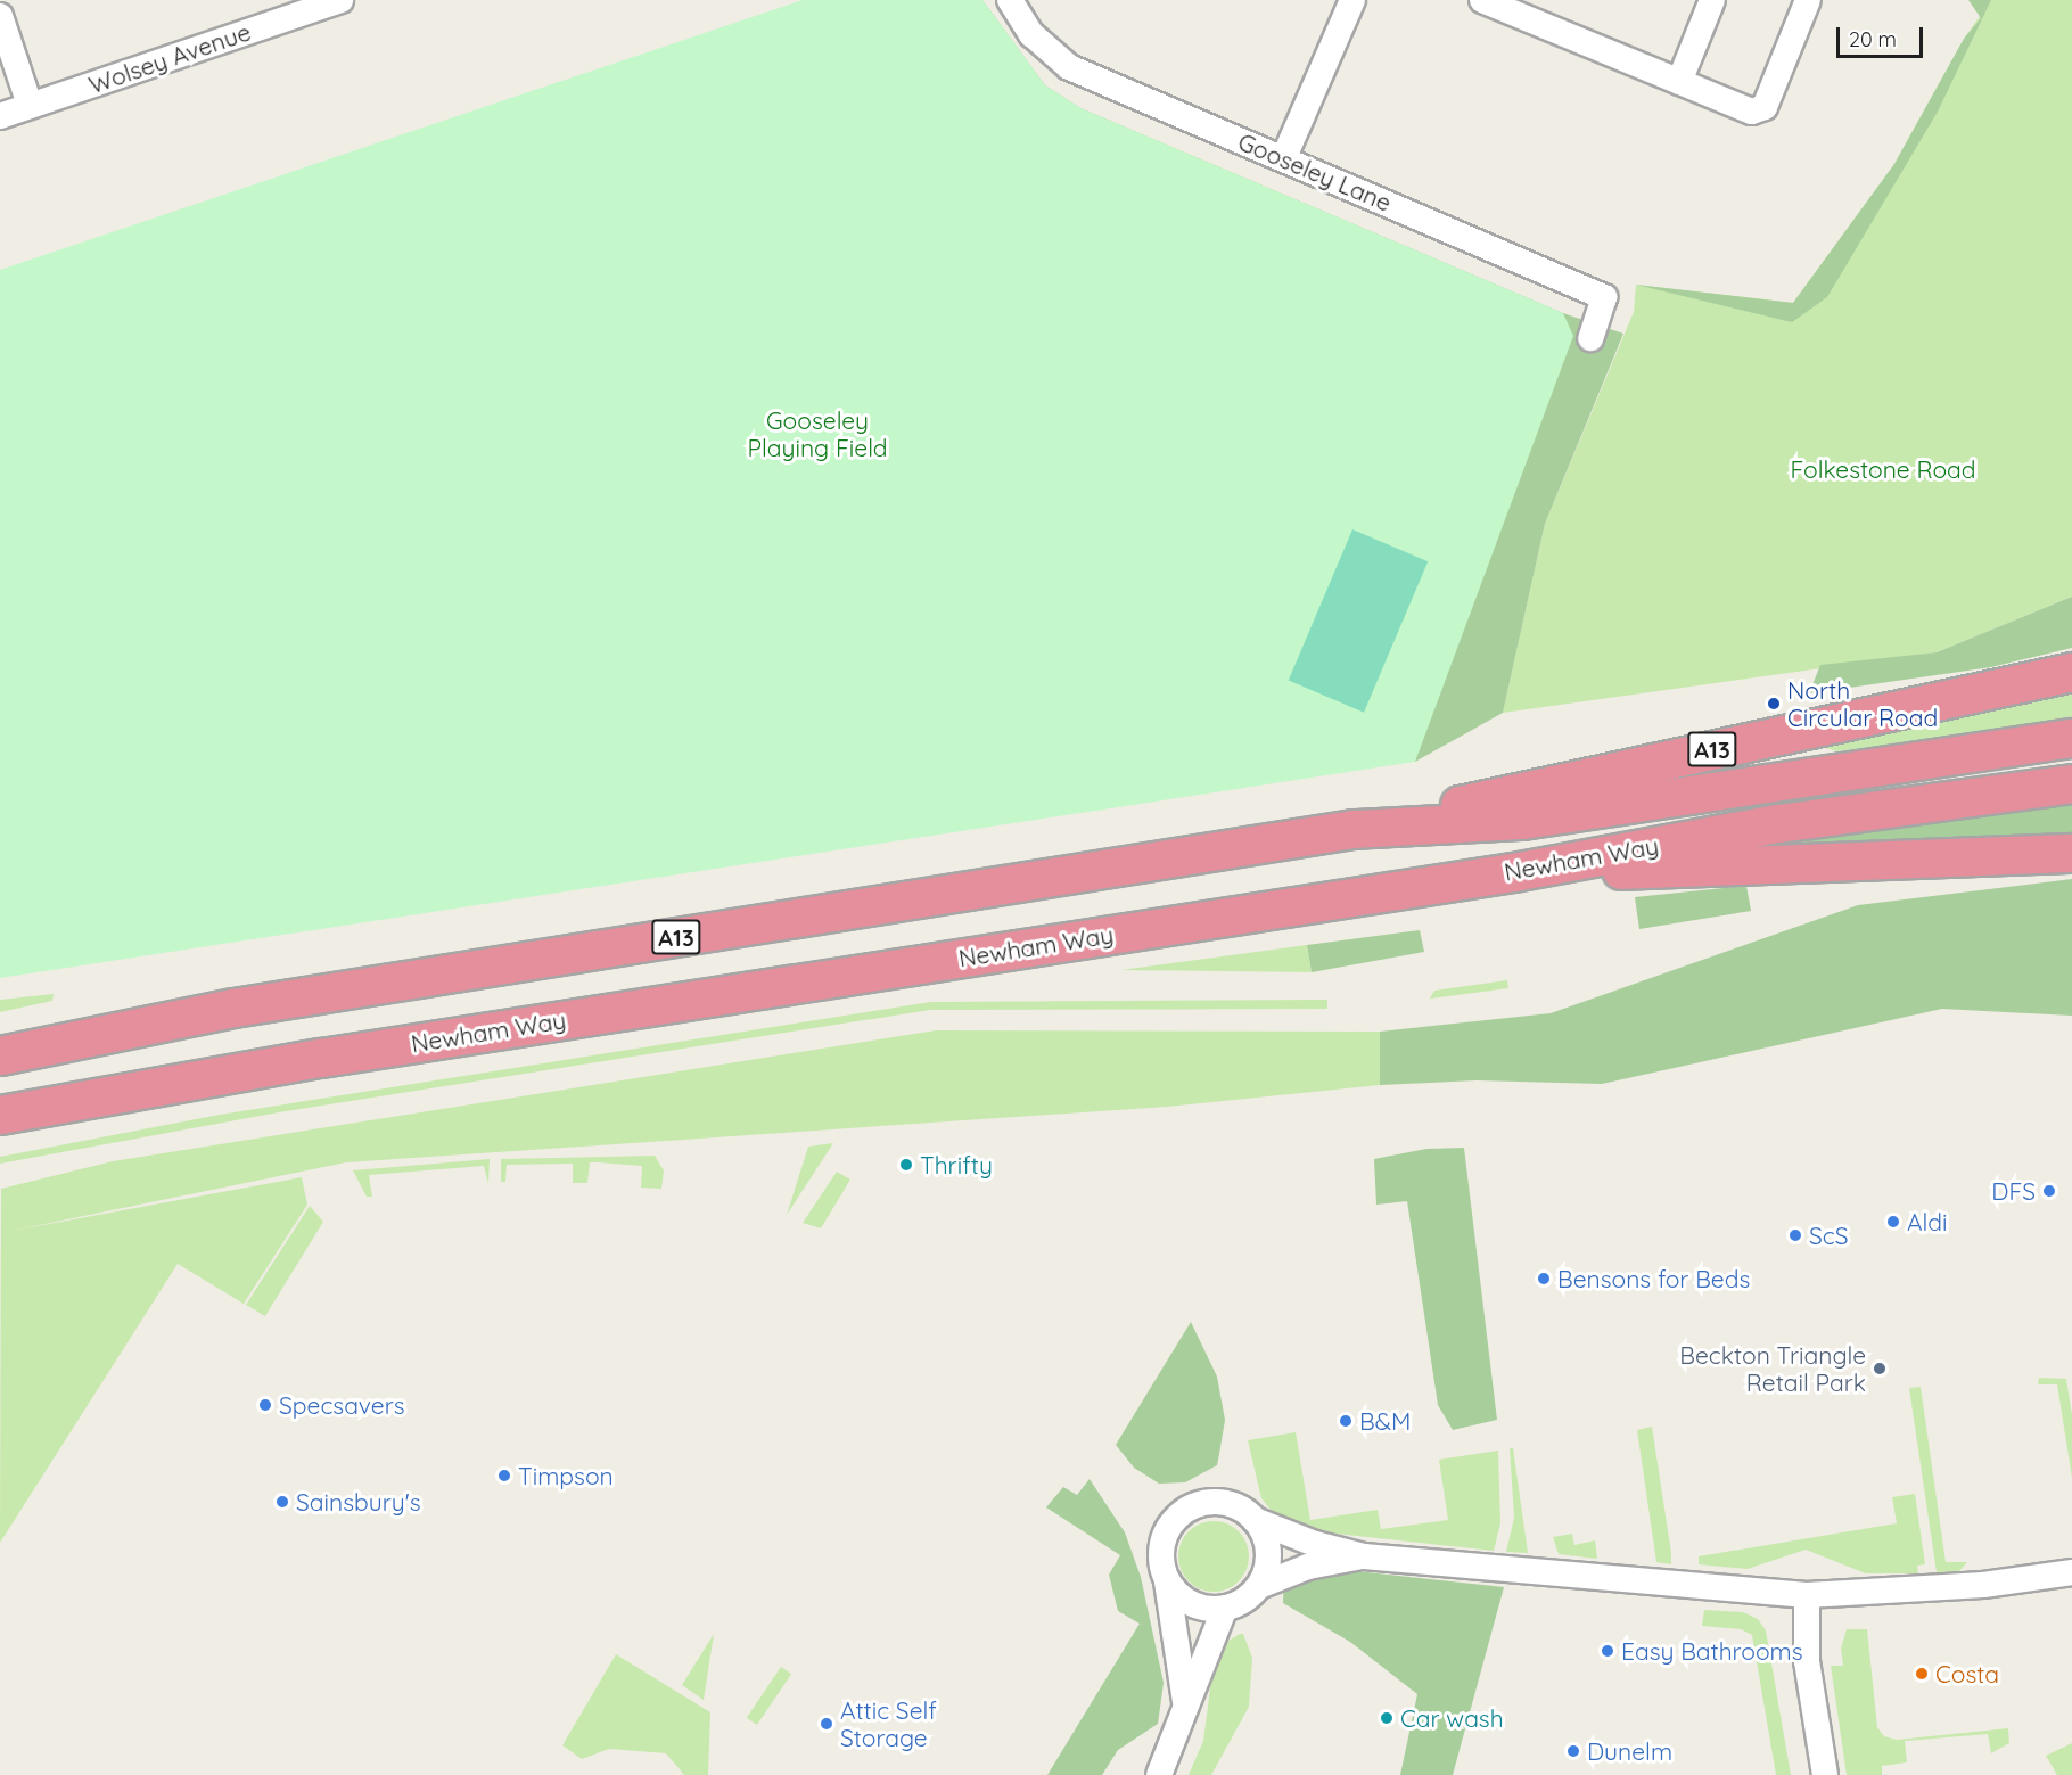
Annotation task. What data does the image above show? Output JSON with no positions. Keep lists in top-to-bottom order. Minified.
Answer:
{"streets":{"highway":["A13","Newham Way"],"street":["Wolsey Avenue","Gooseley Lane"]},"crossings":[["A13","Newham Way"]],"parks":["Gooseley Playing Field","Folkestone Road"],"places":["North Circular Road","Thrifty","DFS","Aldi","ScS","Bensons for Beds","Beckton Triangle Retail Park","Specsavers","B&M","Timpson","Sainsbury's","Easy Bathrooms","Costa","Car wash","Attic Self Storage","Dunelm"],"scale_bar":"20 m"}
